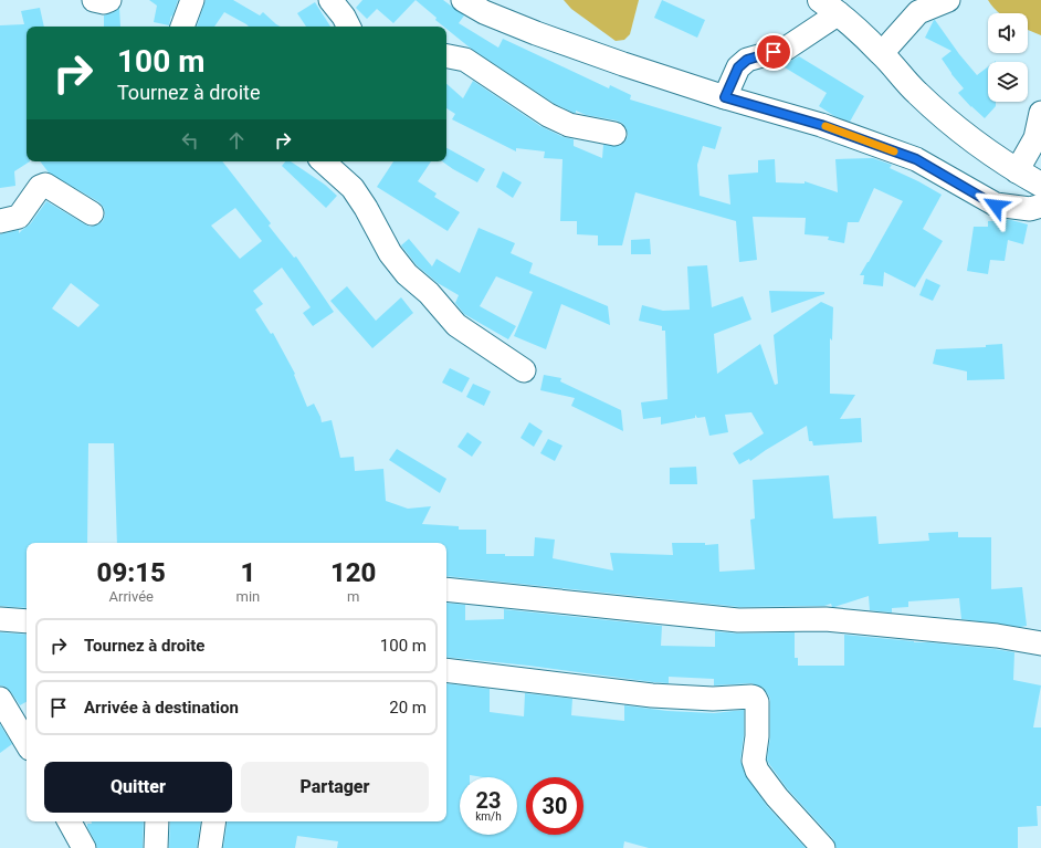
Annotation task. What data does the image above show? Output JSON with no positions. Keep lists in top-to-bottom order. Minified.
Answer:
{"page":{"turn":["100 m","Tournez à droite"],"eta":["09:15","Arrivée","1","min","120","m"],"list":[{"name":"Tournez à droite","value":"100 m"},{"name":"Arrivée à destination","value":"20 m"}],"buttons":["Quitter","Partager"],"speed":"23 km/h","limit":"30"}}
